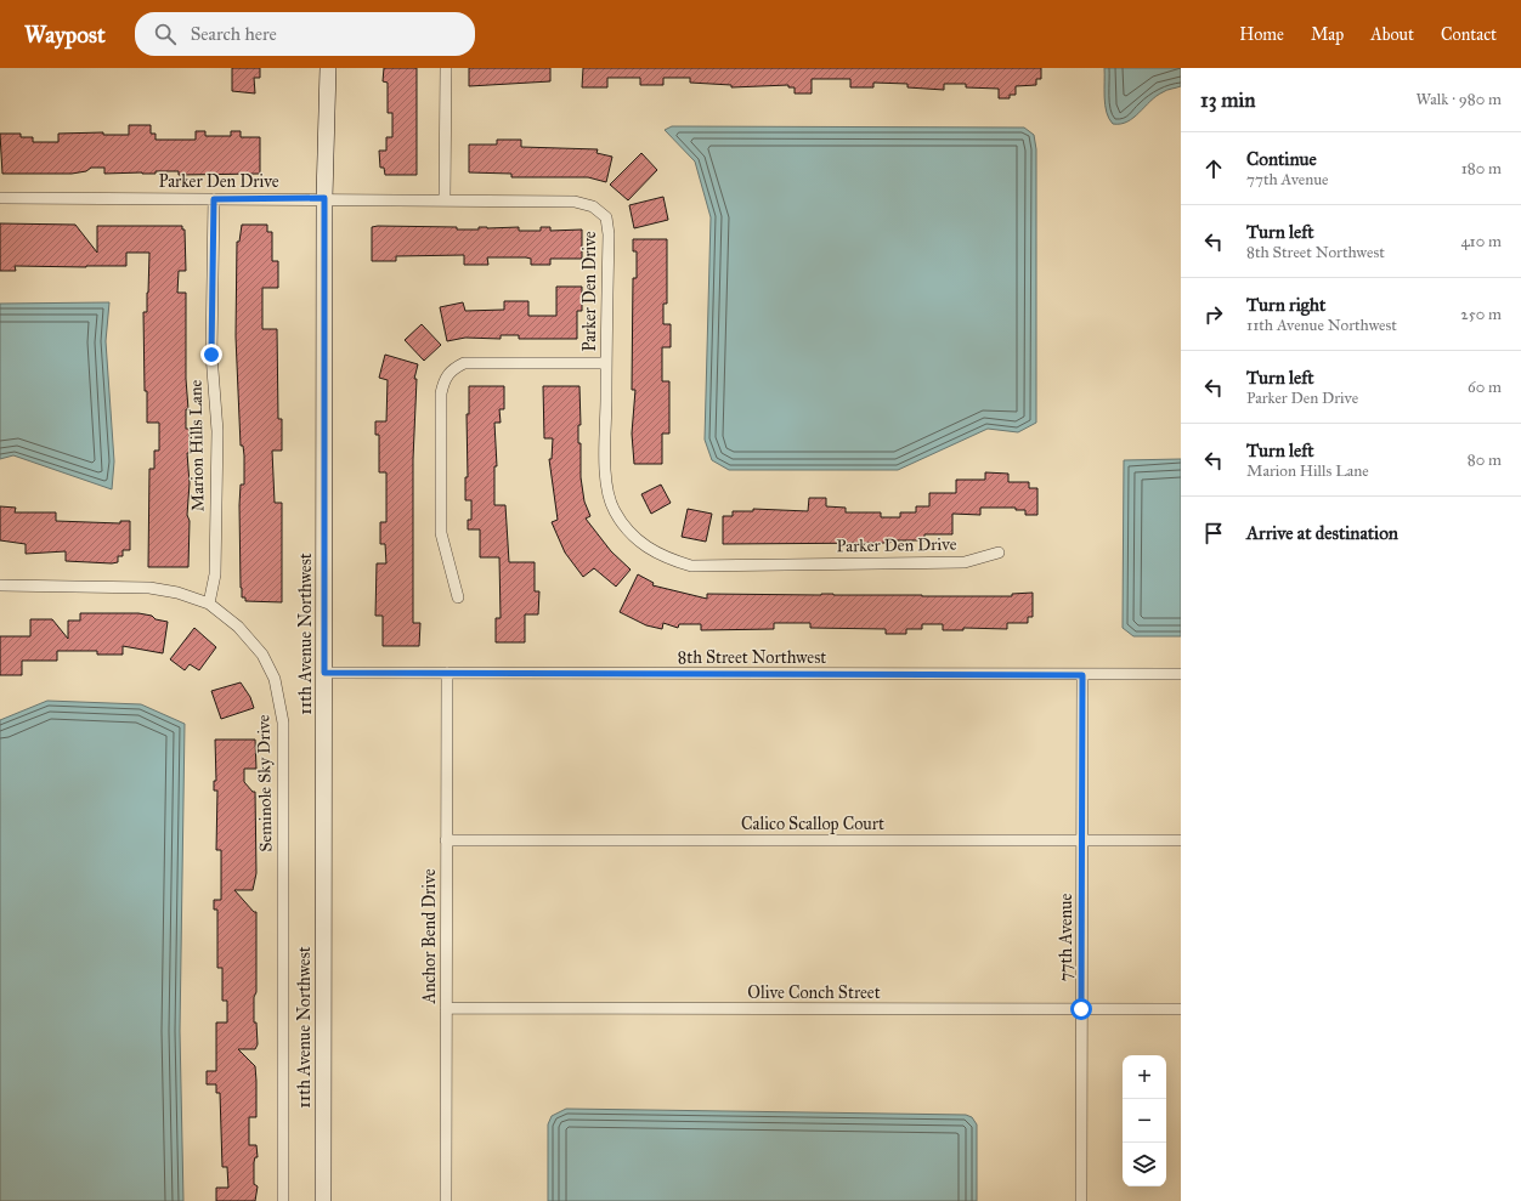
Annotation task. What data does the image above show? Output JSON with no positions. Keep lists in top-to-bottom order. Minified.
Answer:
{"streets":{"street":["Parker Den Drive","Marion Hills Lane","11th Avenue Northwest","8th Street Northwest","Seminole Sky Drive","Calico Scallop Court","Anchor Bend Drive","77th Avenue","Olive Conch Street"]},"crossings":[["Parker Den Drive","Marion Hills Lane"],["Parker Den Drive","11th Avenue Northwest"],["Marion Hills Lane","Seminole Sky Drive"],["11th Avenue Northwest","8th Street Northwest"],["8th Street Northwest","Anchor Bend Drive"],["8th Street Northwest","77th Avenue"],["Calico Scallop Court","Anchor Bend Drive"],["Calico Scallop Court","77th Avenue"],["Anchor Bend Drive","Olive Conch Street"],["77th Avenue","Olive Conch Street"]],"page":{"header":"Waypost","search":"Search here","nav":["Home","Map","About","Contact"],"heading":["13 min","Walk · 980 m"],"list":[["Continue","77th Avenue","180 m"],["Turn left","8th Street Northwest","410 m"],["Turn right","11th Avenue Northwest","250 m"],["Turn left","Parker Den Drive","60 m"],["Turn left","Marion Hills Lane","80 m"],"Arrive at destination"],"map_buttons":["+","−"]}}
